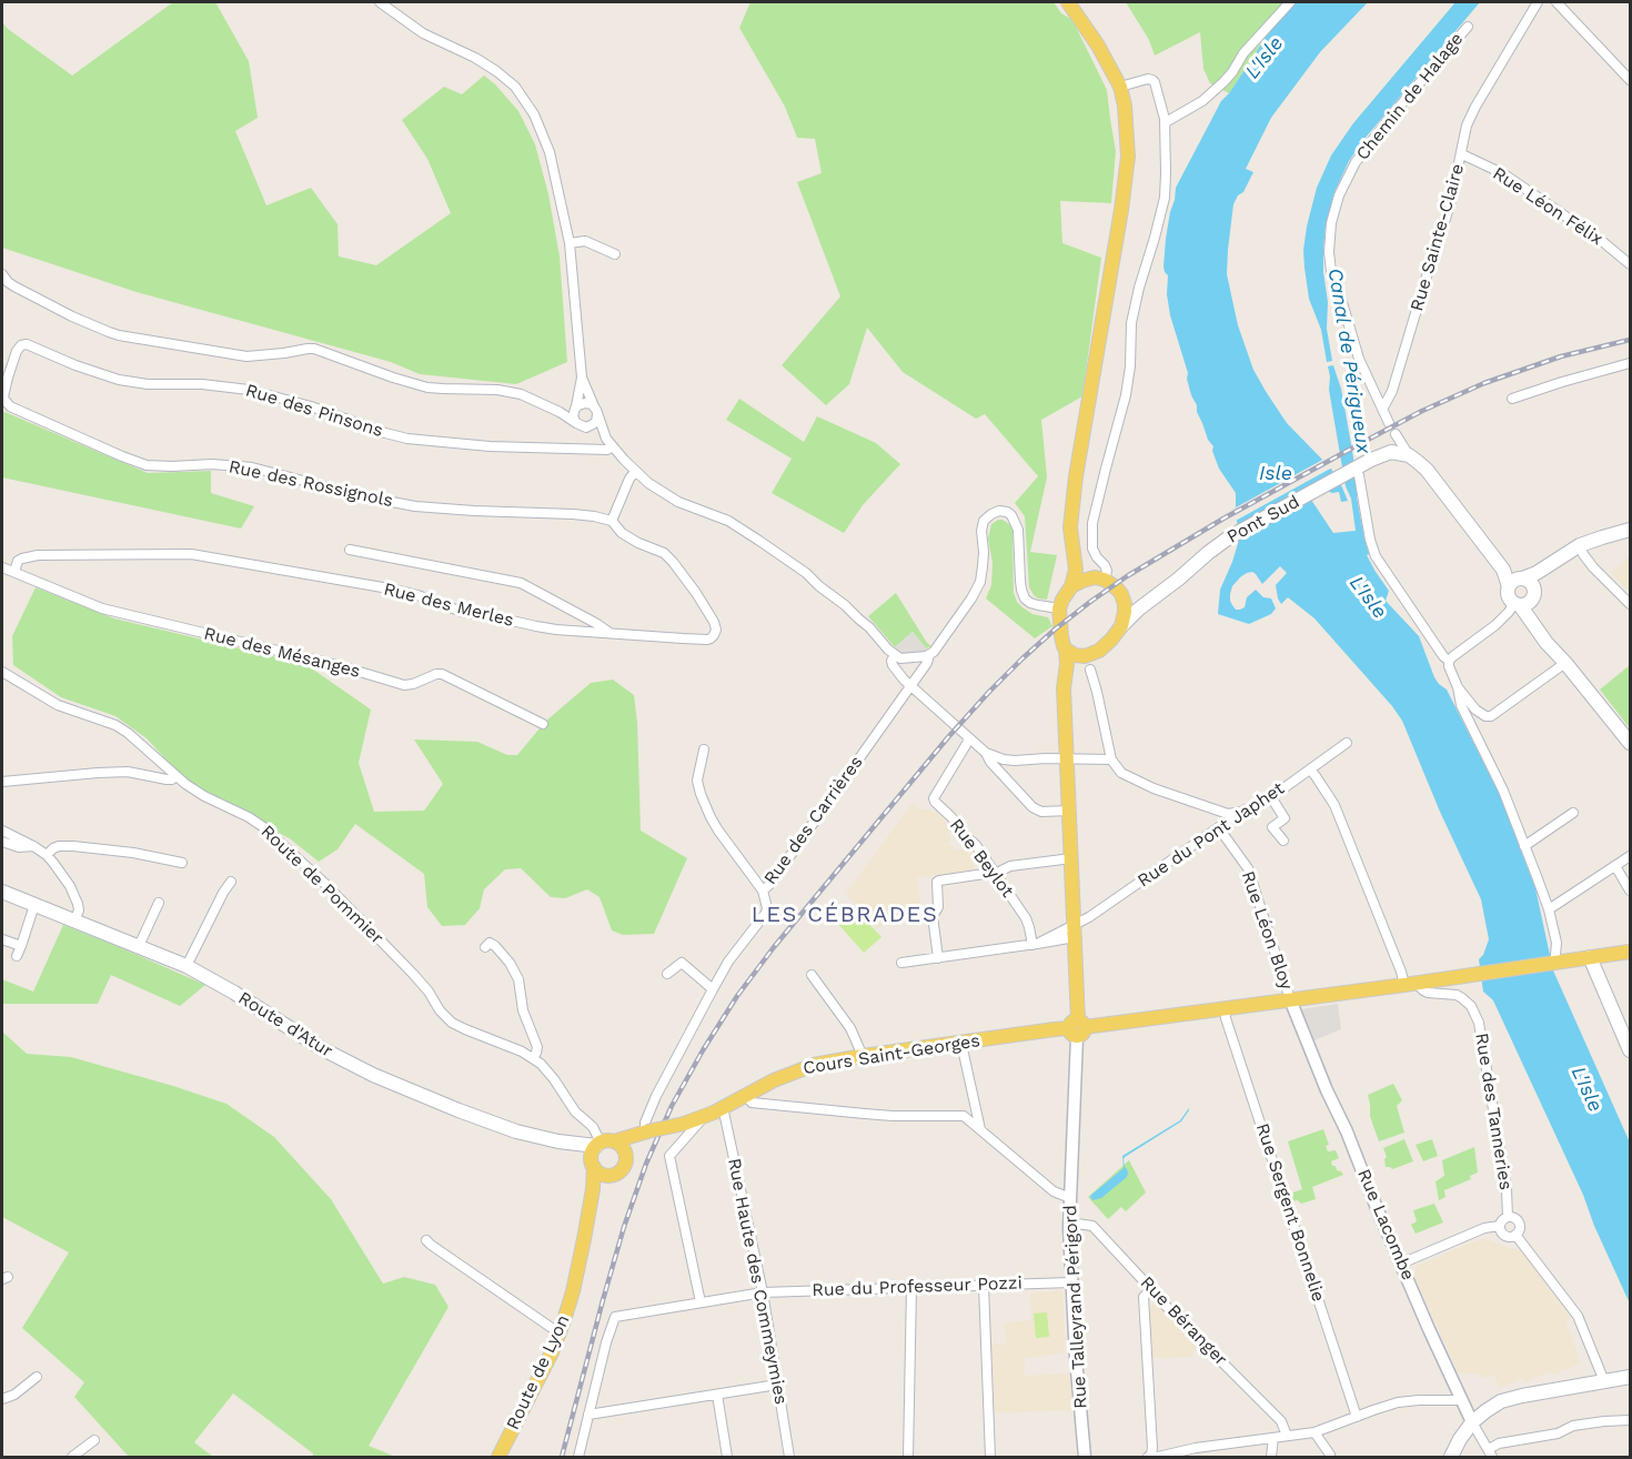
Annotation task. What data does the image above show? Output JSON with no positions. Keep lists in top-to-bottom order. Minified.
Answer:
{"streets":{"main road":["Pont Sud","Route d'Atur","Cours Saint-Georges","Route de Lyon"],"street":["Chemin de Halage","Rue Léon Félix","Rue Sainte-Claire","Rue des Pinsons","Rue des Rossignols","Rue des Merles","Rue des Mésanges","Rue des Carrières","Rue du Pont Japhet","Rue Beylot","Route de Pommier","Rue Léon Bloy","Rue des Tanneries","Rue Sergent Bonnelie","Rue Lacombe","Rue Haute des Commeymies","Rue du Professeur Pozzi","Rue Talleyrand Périgord","Rue Béranger"]},"crossings":[["Chemin de Halage","Rue Sainte-Claire"],["Rue Léon Félix","Rue Sainte-Claire"],["Rue des Pinsons","Rue des Rossignols"],["Rue des Rossignols","Rue des Merles"],["Pont Sud","Rue des Carrières"],["Rue des Merles","Rue des Mésanges"],["Rue des Carrières","Cours Saint-Georges"],["Rue du Pont Japhet","Rue Léon Bloy"],["Route de Pommier","Route d'Atur"],["Route de Pommier","Cours Saint-Georges"],["Route de Pommier","Route de Lyon"],["Rue Léon Bloy","Cours Saint-Georges"],["Rue Léon Bloy","Rue Lacombe"],["Route d'Atur","Cours Saint-Georges"],["Route d'Atur","Route de Lyon"],["Cours Saint-Georges","Rue des Tanneries"],["Cours Saint-Georges","Rue Sergent Bonnelie"],["Cours Saint-Georges","Rue Lacombe"],["Cours Saint-Georges","Rue Haute des Commeymies"],["Cours Saint-Georges","Rue Talleyrand Périgord"],["Cours Saint-Georges","Route de Lyon"],["Rue Haute des Commeymies","Rue du Professeur Pozzi"],["Rue du Professeur Pozzi","Rue Talleyrand Périgord"],["Rue Talleyrand Périgord","Rue Béranger"]],"districts":["LES CÉBRADES"],"water":["L'Isle","Canal de Périgueux","Isle"]}
